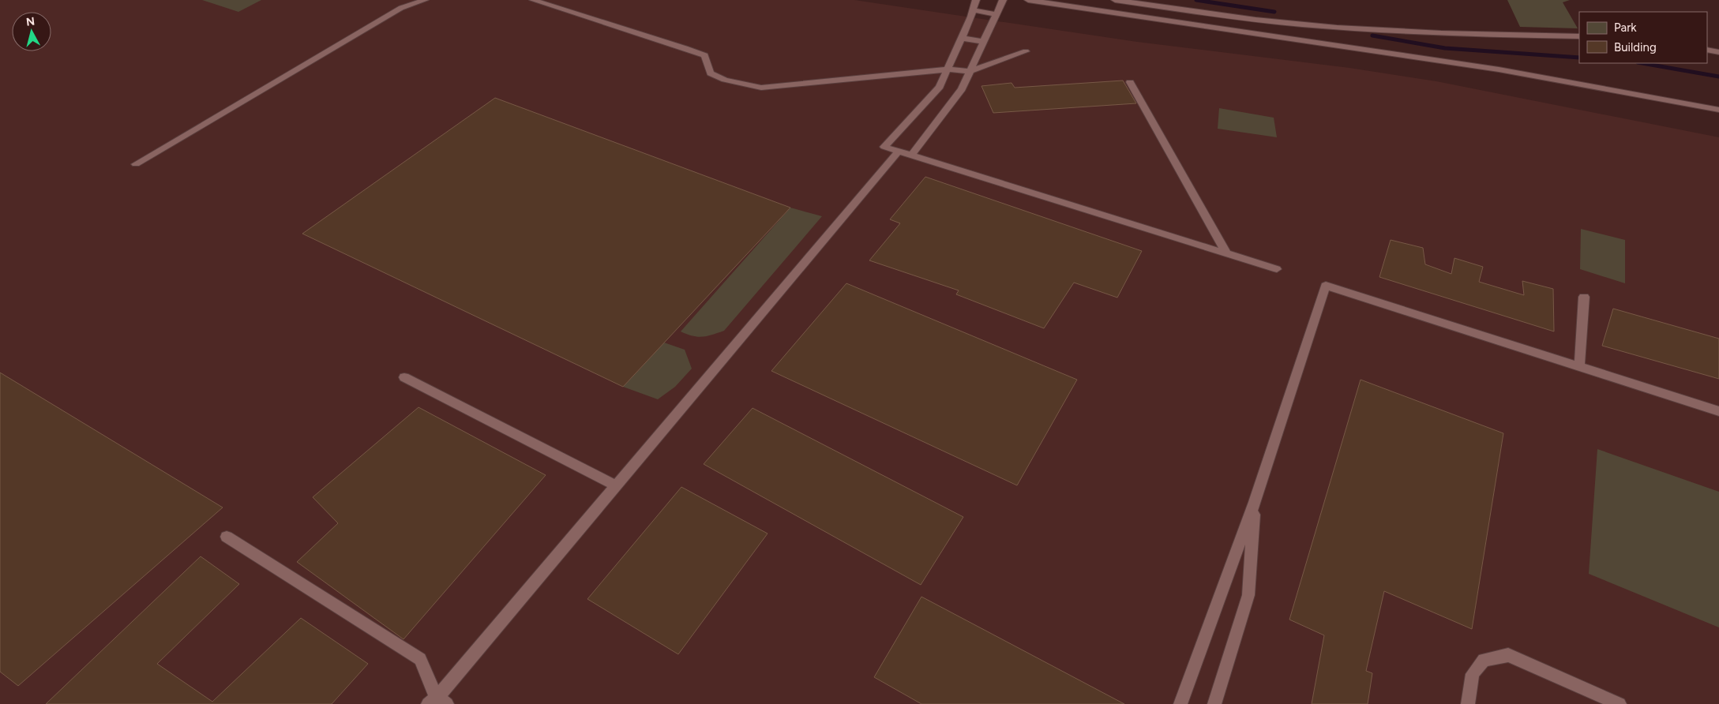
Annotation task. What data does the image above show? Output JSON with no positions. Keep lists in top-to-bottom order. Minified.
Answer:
{"legend":["Park","Building"],"north":"top"}
